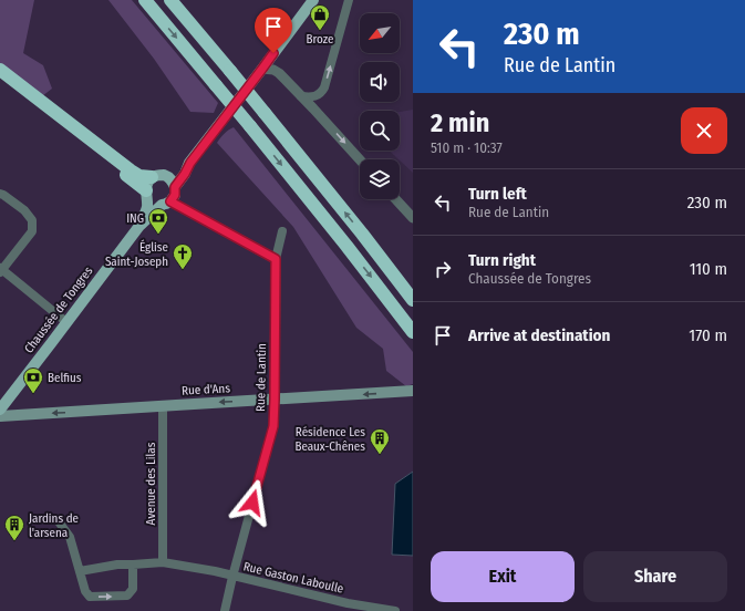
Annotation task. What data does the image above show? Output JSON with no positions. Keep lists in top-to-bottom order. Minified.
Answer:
{"streets":{"main road":["Chaussée de Tongres","Rue d'Ans"],"street":["Rue de Lantin","Avenue des Lilas","Rue Gaston Laboulle"]},"crossings":[["Rue de Lantin","Rue d'Ans"],["Rue de Lantin","Rue Gaston Laboulle"],["Rue d'Ans","Avenue des Lilas"]],"one_way":["Rue d'Ans"],"places":{"shop":["Broze"],"bank":["ING","Belfius"],"church":["Église Saint-Joseph"],"building":["Résidence Les Beaux-Chênes","Jardins de l'arsena"]},"north":"bottom left","page":{"turn":["230 m","Rue de Lantin"],"heading":["2 min","510 m · 10:37"],"list":[{"name":"Turn left","note":"Rue de Lantin","value":"230 m"},{"name":"Turn right","note":"Chaussée de Tongres","value":"110 m"},{"name":"Arrive at destination","value":"170 m"}],"buttons":["Exit","Share"]}}
